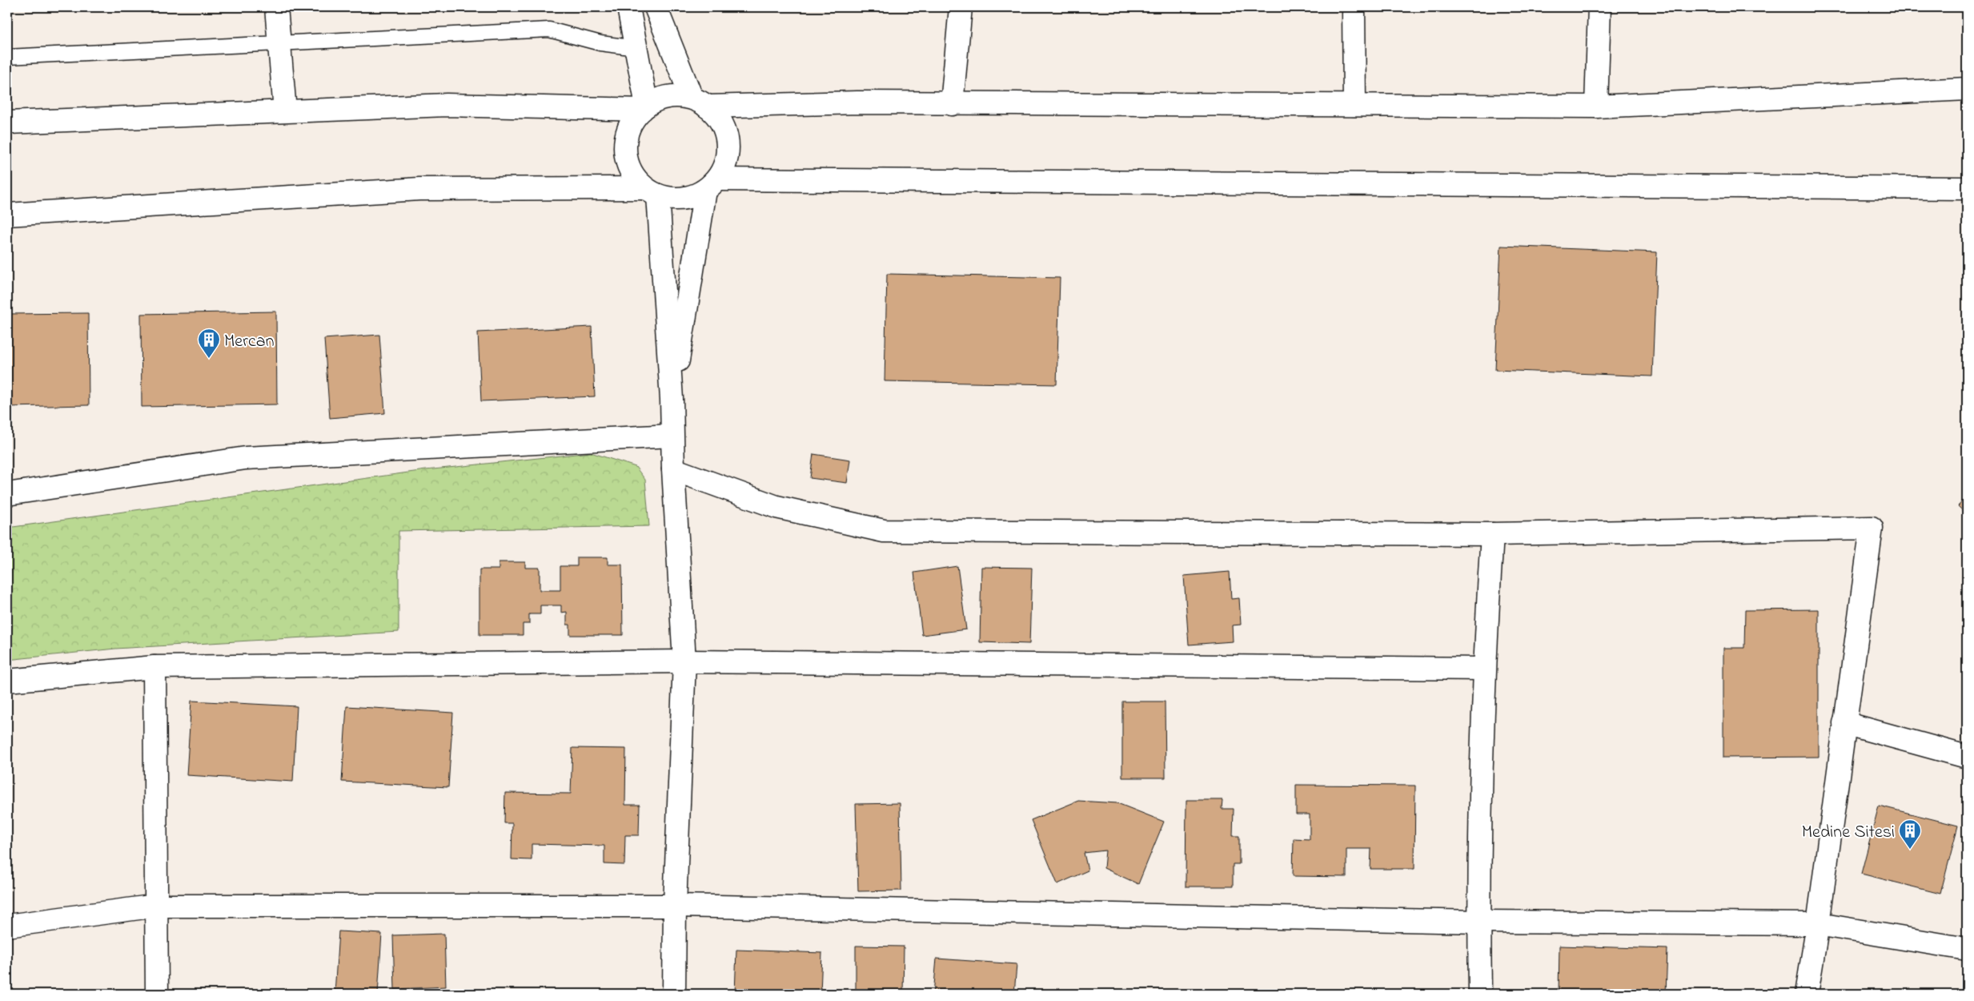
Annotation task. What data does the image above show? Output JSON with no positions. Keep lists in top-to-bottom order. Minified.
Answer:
{"places":{"building":["Mercan","Medine Sitesi"]}}
